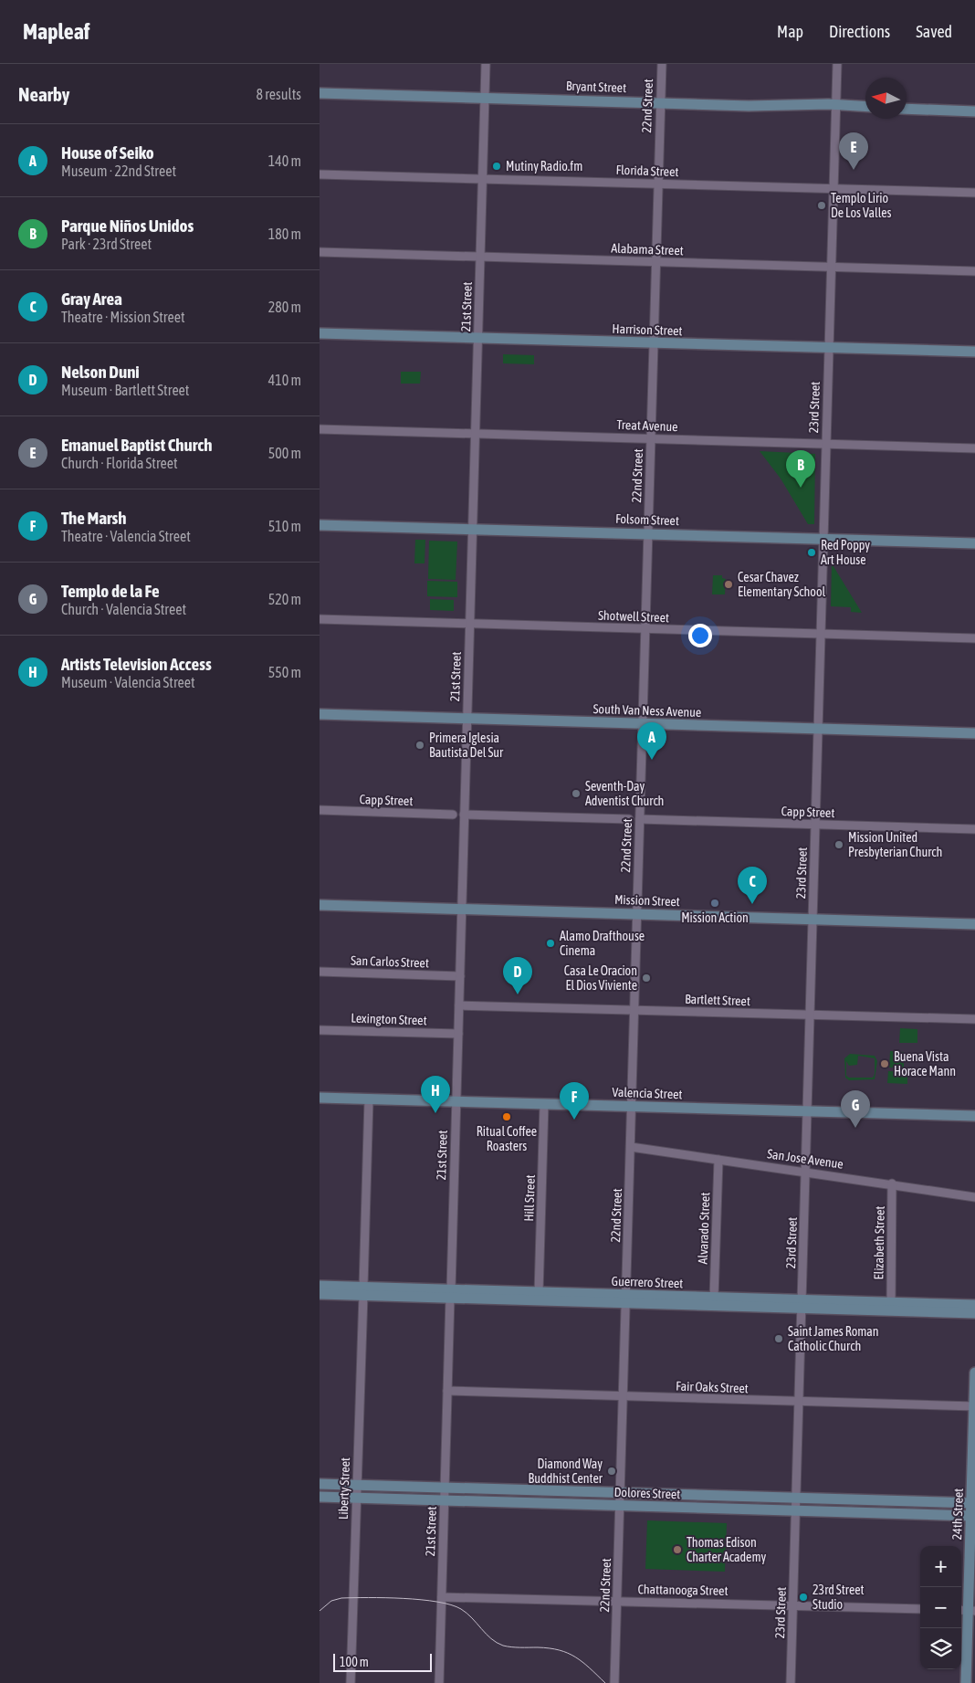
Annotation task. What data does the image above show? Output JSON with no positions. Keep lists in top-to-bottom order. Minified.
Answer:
{"streets":{"main road":["Bryant Street","Harrison Street","Folsom Street","South Van Ness Avenue","Mission Street","Valencia Street","Guerrero Street","Dolores Street","24th Street"],"street":["22nd Street","Florida Street","Alabama Street","21st Street","23rd Street","Treat Avenue","Shotwell Street","Capp Street","San Carlos Street","Bartlett Street","Lexington Street","San Jose Avenue","Hill Street","Alvarado Street","Elizabeth Street","Fair Oaks Street","Liberty Street","Chattanooga Street"]},"crossings":[["Bryant Street","22nd Street"],["Bryant Street","21st Street"],["Bryant Street","23rd Street"],["22nd Street","Florida Street"],["22nd Street","Alabama Street"],["22nd Street","Harrison Street"],["22nd Street","Treat Avenue"],["22nd Street","Folsom Street"],["22nd Street","Shotwell Street"],["22nd Street","South Van Ness Avenue"],["22nd Street","Capp Street"],["22nd Street","Mission Street"],["22nd Street","Bartlett Street"],["22nd Street","Valencia Street"],["22nd Street","San Jose Avenue"],["22nd Street","Guerrero Street"],["22nd Street","Fair Oaks Street"],["22nd Street","Dolores Street"],["22nd Street","Chattanooga Street"],["Florida Street","21st Street"],["Florida Street","23rd Street"],["Alabama Street","21st Street"],["Alabama Street","23rd Street"],["21st Street","Harrison Street"],["21st Street","Treat Avenue"],["21st Street","Folsom Street"],["21st Street","Shotwell Street"],["21st Street","South Van Ness Avenue"],["21st Street","Mission Street"],["21st Street","San Carlos Street"],["21st Street","Bartlett Street"],["21st Street","Lexington Street"],["21st Street","Valencia Street"],["21st Street","Guerrero Street"],["21st Street","Fair Oaks Street"],["21st Street","Dolores Street"],["21st Street","Chattanooga Street"],["Harrison Street","23rd Street"],["23rd Street","Treat Avenue"],["23rd Street","Folsom Street"],["23rd Street","Shotwell Street"],["23rd Street","South Van Ness Avenue"],["23rd Street","Capp Street"],["23rd Street","Mission Street"],["23rd Street","Bartlett Street"],["23rd Street","Valencia Street"],["23rd Street","San Jose Avenue"],["23rd Street","Guerrero Street"],["23rd Street","Fair Oaks Street"],["23rd Street","Dolores Street"],["23rd Street","Chattanooga Street"],["Valencia Street","Hill Street"],["Valencia Street","Liberty Street"],["San Jose Avenue","Alvarado Street"],["San Jose Avenue","Elizabeth Street"],["Hill Street","Guerrero Street"],["Alvarado Street","Guerrero Street"],["Elizabeth Street","Guerrero Street"],["Guerrero Street","Liberty Street"],["Fair Oaks Street","24th Street"],["Liberty Street","Dolores Street"],["Dolores Street","24th Street"]],"places":["Mutiny Radio.fm","Templo Lirio De Los Valles","Red Poppy Art House","Cesar Chavez Elementary School","Primera Iglesia Bautista Del Sur","Seventh-Day Adventist Church","Mission United Presbyterian Church","Mission Action","Alamo Drafthouse Cinema","Casa Le Oracion El Dios Viviente","Buena Vista Horace Mann","Ritual Coffee Roasters","Saint James Roman Catholic Church","Diamond Way Buddhist Center","Thomas Edison Charter Academy","23rd Street Studio"],"scale_bar":"100 m","north":"left","page":{"header":"Mapleaf","nav":["Map","Directions","Saved"],"heading":["Nearby","8 results"],"list":[{"mark":"A","name":"House of Seiko","note":"Museum · 22nd Street","value":"140 m"},{"mark":"B","name":"Parque Niños Unidos","note":"Park · 23rd Street","value":"180 m"},{"mark":"C","name":"Gray Area","note":"Theatre · Mission Street","value":"280 m"},{"mark":"D","name":"Nelson Duni","note":"Museum · Bartlett Street","value":"410 m"},{"mark":"E","name":"Emanuel Baptist Church","note":"Church · Florida Street","value":"500 m"},{"mark":"F","name":"The Marsh","note":"Theatre · Valencia Street","value":"510 m"},{"mark":"G","name":"Templo de la Fe","note":"Church · Valencia Street","value":"520 m"},{"mark":"H","name":"Artists Television Access","note":"Museum · Valencia Street","value":"550 m"}],"pins":["E","B","A","C","D","H","F","G"],"map_buttons":["+","−"],"scale":"100 m"}}
